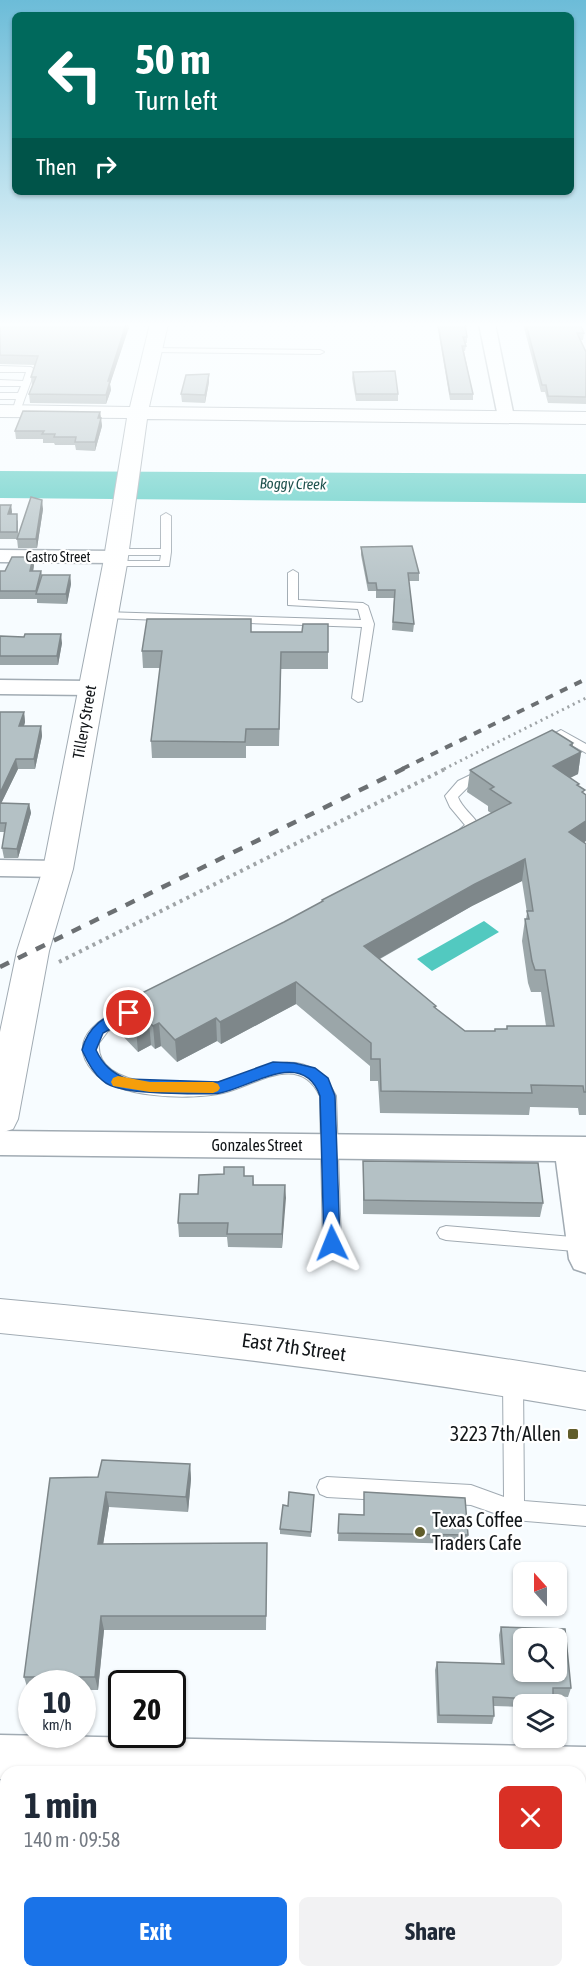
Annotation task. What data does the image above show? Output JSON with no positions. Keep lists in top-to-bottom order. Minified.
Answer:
{"streets":{"street":["Castro Street","Tillery Street","Gonzales Street","East 7th Street"]},"crossings":[["Castro Street","Tillery Street"]],"water":["Boggy Creek"],"places":{"transit":["3223 7th/Allen"],"other":["Texas Coffee Traders Cafe"]},"north":"top","page":{"turn":["50 m","Turn left"],"then":"Then","speed":"10 km/h","limit":"20","heading":["1 min","140 m · 09:58"],"buttons":["Exit","Share"]}}
